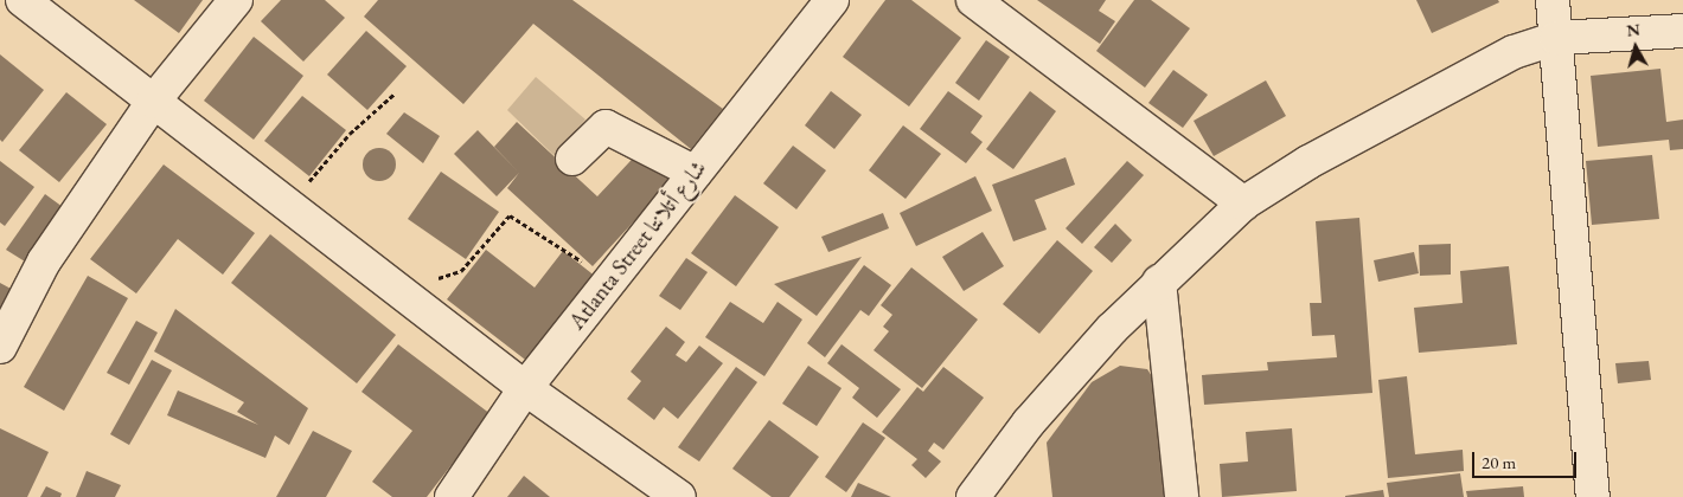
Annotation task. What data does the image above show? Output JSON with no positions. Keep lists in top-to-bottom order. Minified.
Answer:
{"streets":{"street":["Atlanta Street شارع أتلانتا"]},"scale_bar":"20 m","north":"top"}
